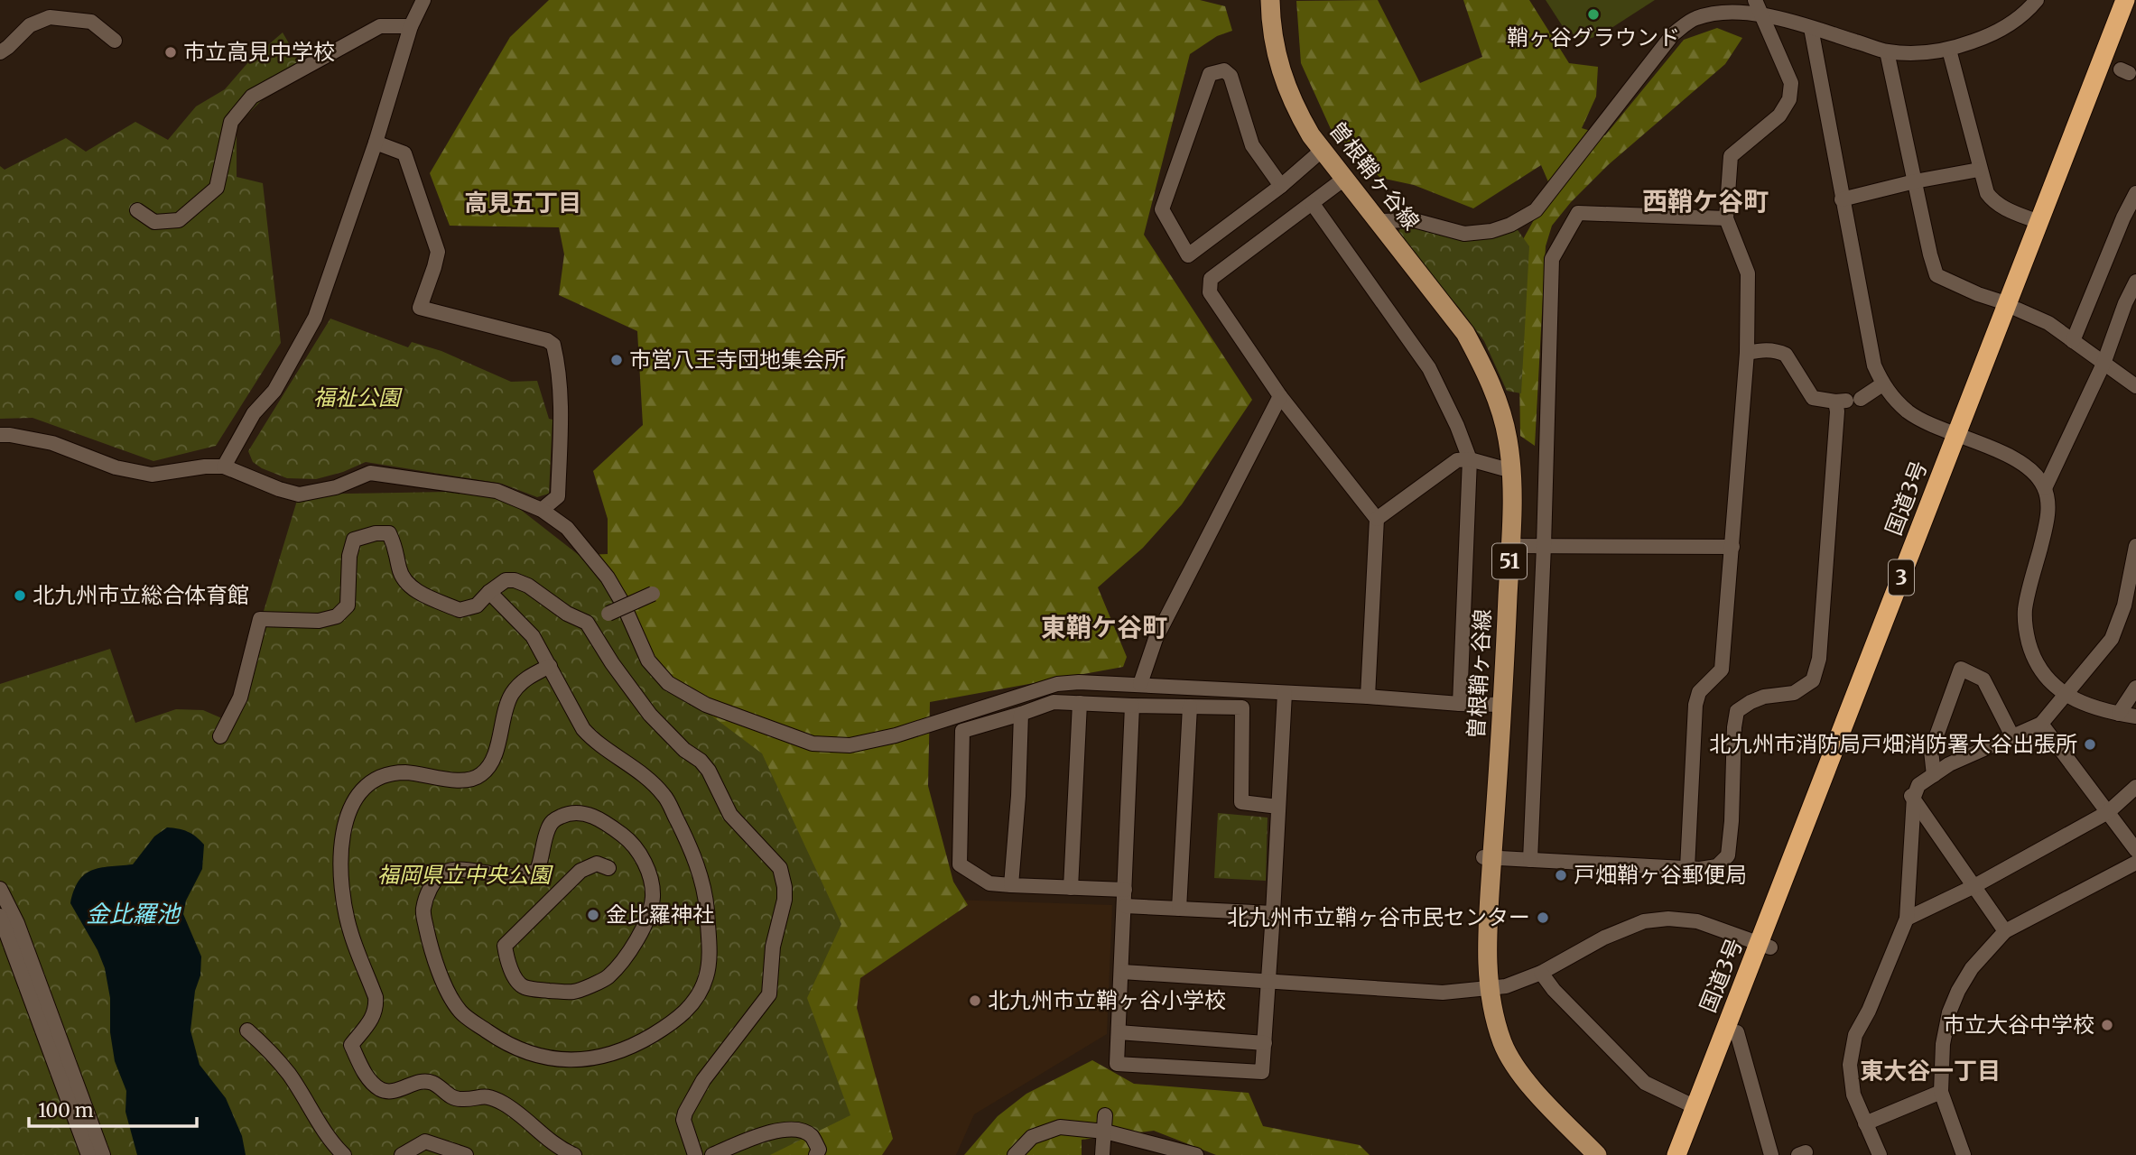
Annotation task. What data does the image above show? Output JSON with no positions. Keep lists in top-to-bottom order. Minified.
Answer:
{"streets":{"highway":["国道3号","3"],"main road":["曽根鞘ヶ谷線","51"]},"districts":["西鞘ケ谷町","高見五丁目","東鞘ケ谷町","東大谷一丁目"],"water":["金比羅池"],"parks":["福祉公園","福岡県立中央公園"],"places":["鞘ヶ谷グラウンド","市立高見中学校","市営八王寺団地集会所","北九州市立総合体育館","北九州市消防局戸畑消防署大谷出張所","戸畑鞘ヶ谷郵便局","金比羅神社","北九州市立鞘ヶ谷市民センター","北九州市立鞘ヶ谷小学校","市立大谷中学校"],"scale_bar":"100 m"}
